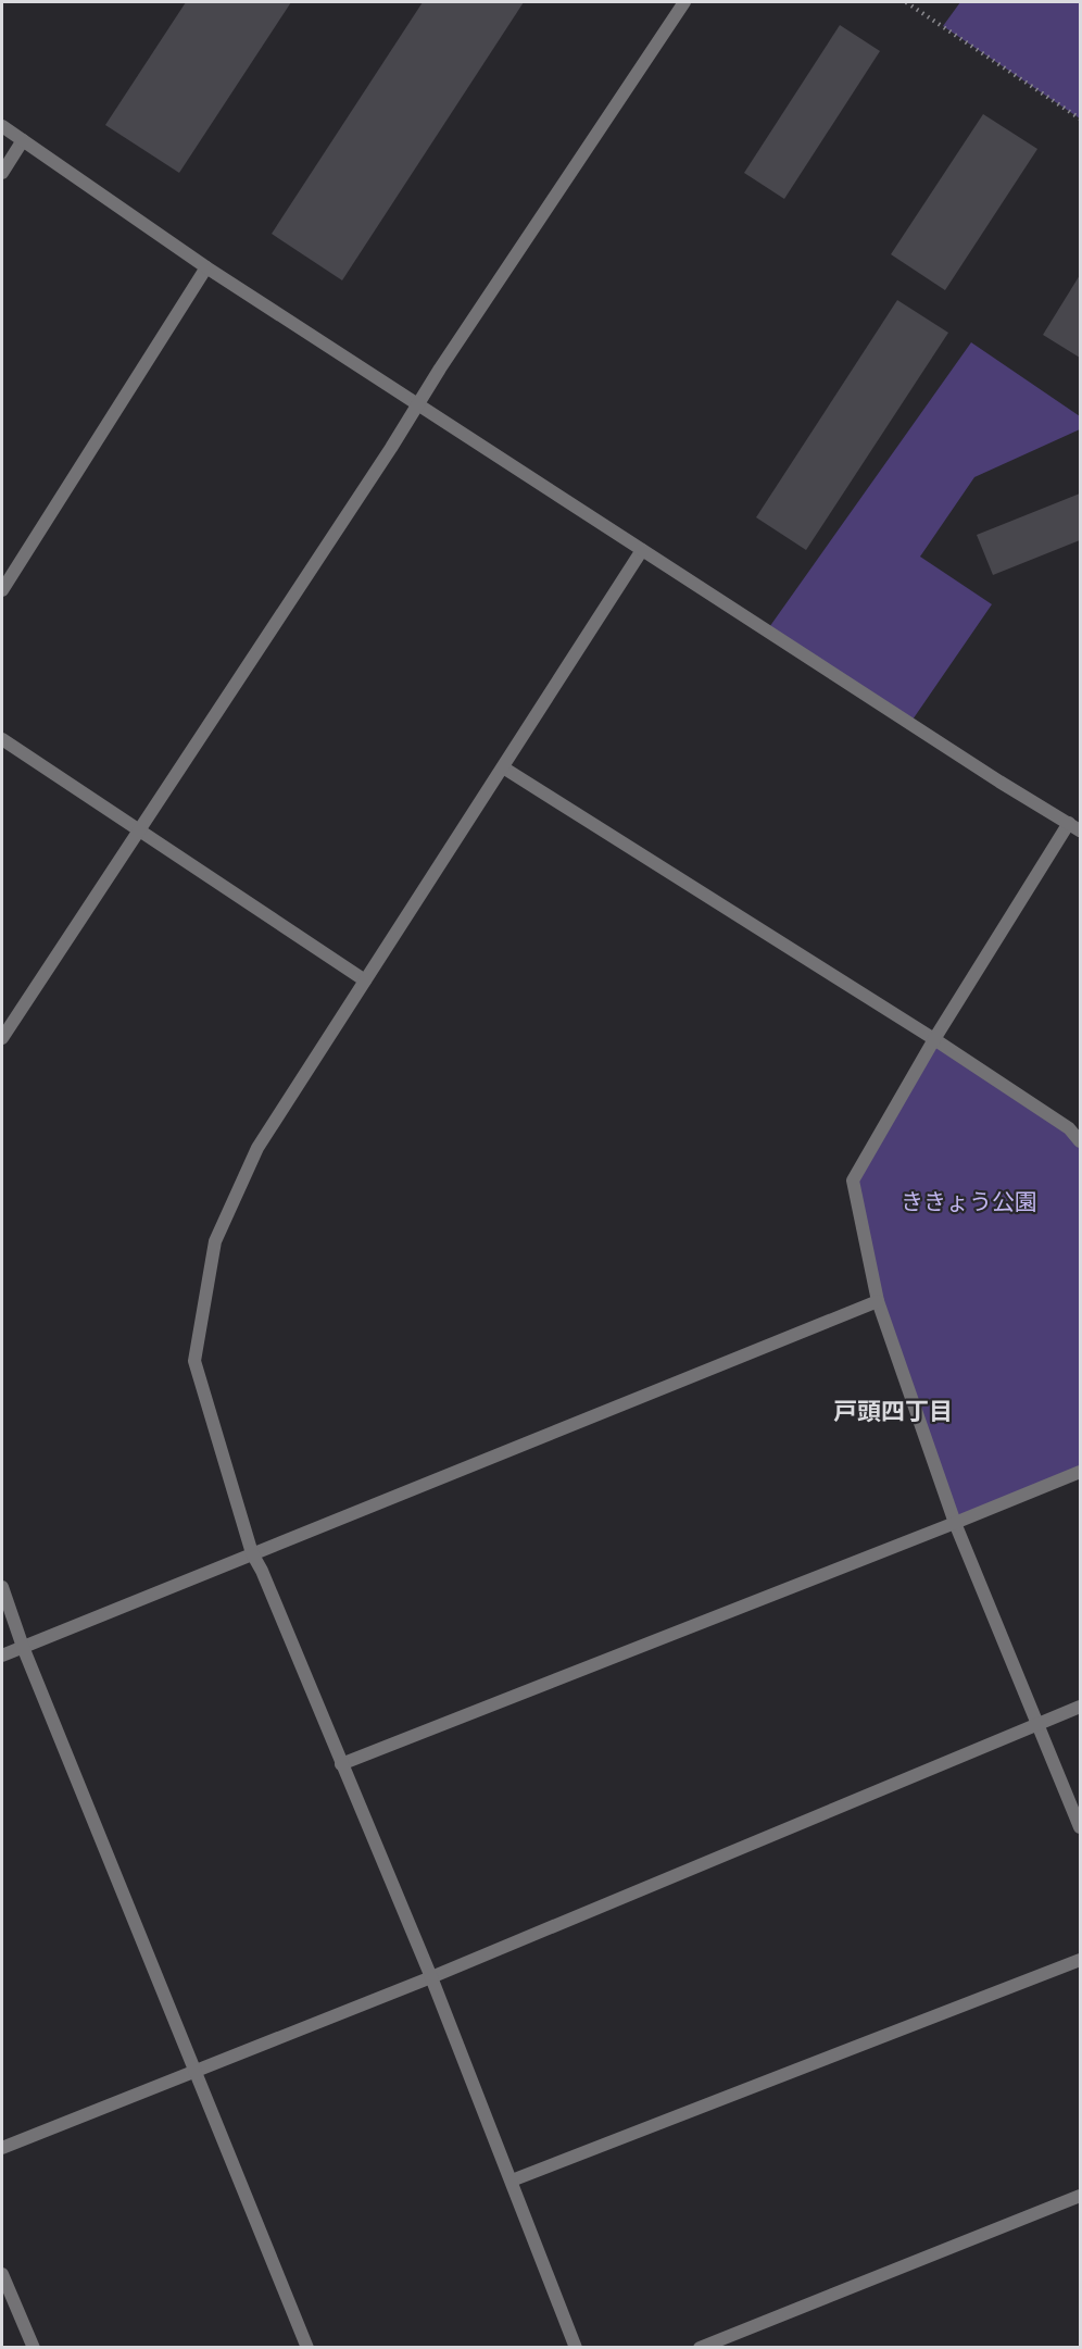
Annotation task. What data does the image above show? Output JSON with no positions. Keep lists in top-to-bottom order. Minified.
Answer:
{"districts":["戸頭四丁目"],"parks":["ききょう公園"]}
